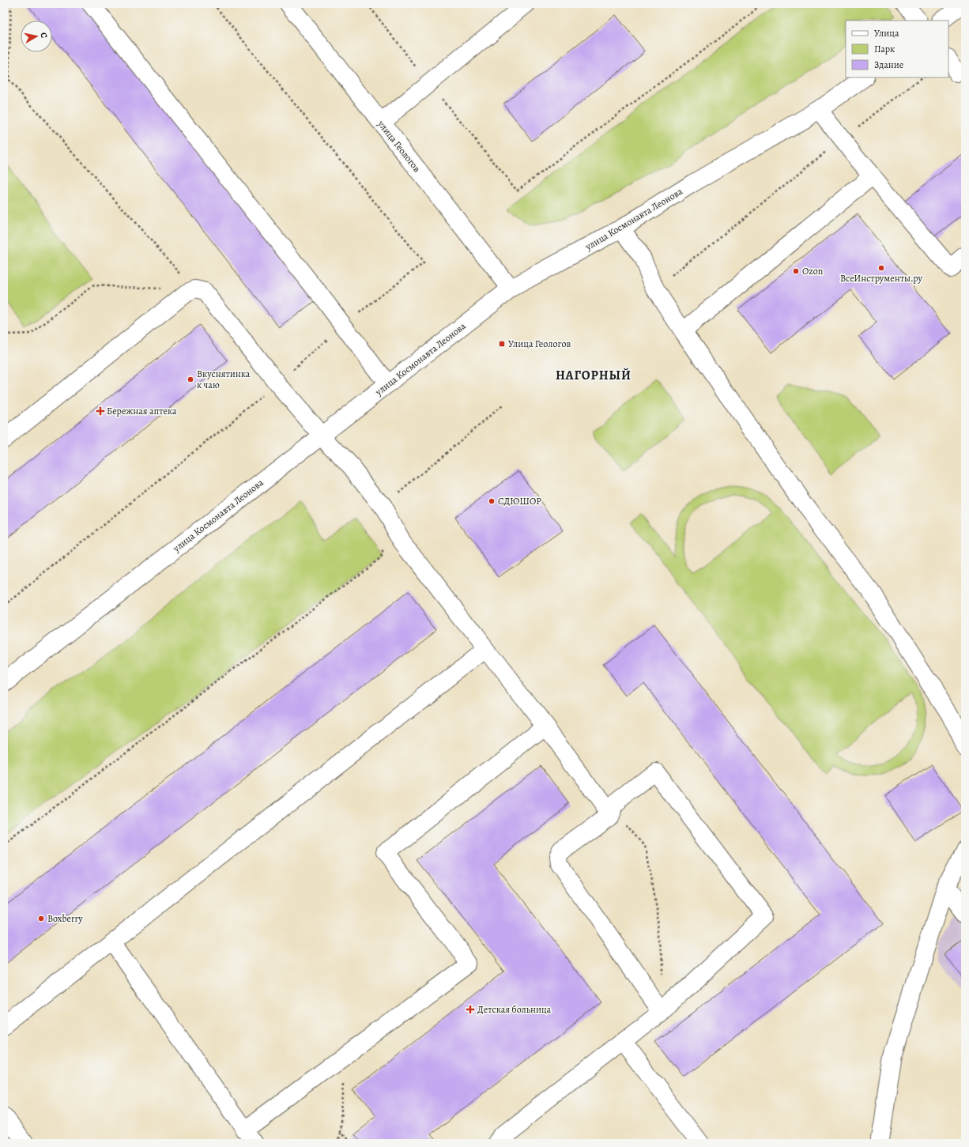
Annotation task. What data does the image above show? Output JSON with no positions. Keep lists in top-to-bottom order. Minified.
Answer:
{"streets":{"main road":["улица Геологов","улица Космонавта Леонова"]},"crossings":[["улица Геологов","улица Космонавта Леонова"]],"districts":["НАГОРНЫЙ"],"places":{"other":["ВсеИнструменты.ру","Ozon","Вкуснятинка к чаю","СДЮШОР","Boxberry"],"transit":["Улица Геологов"],"health":["Бережная аптека","Детская больница"]},"legend":["Улица","Парк","Здание"],"north":"right"}
